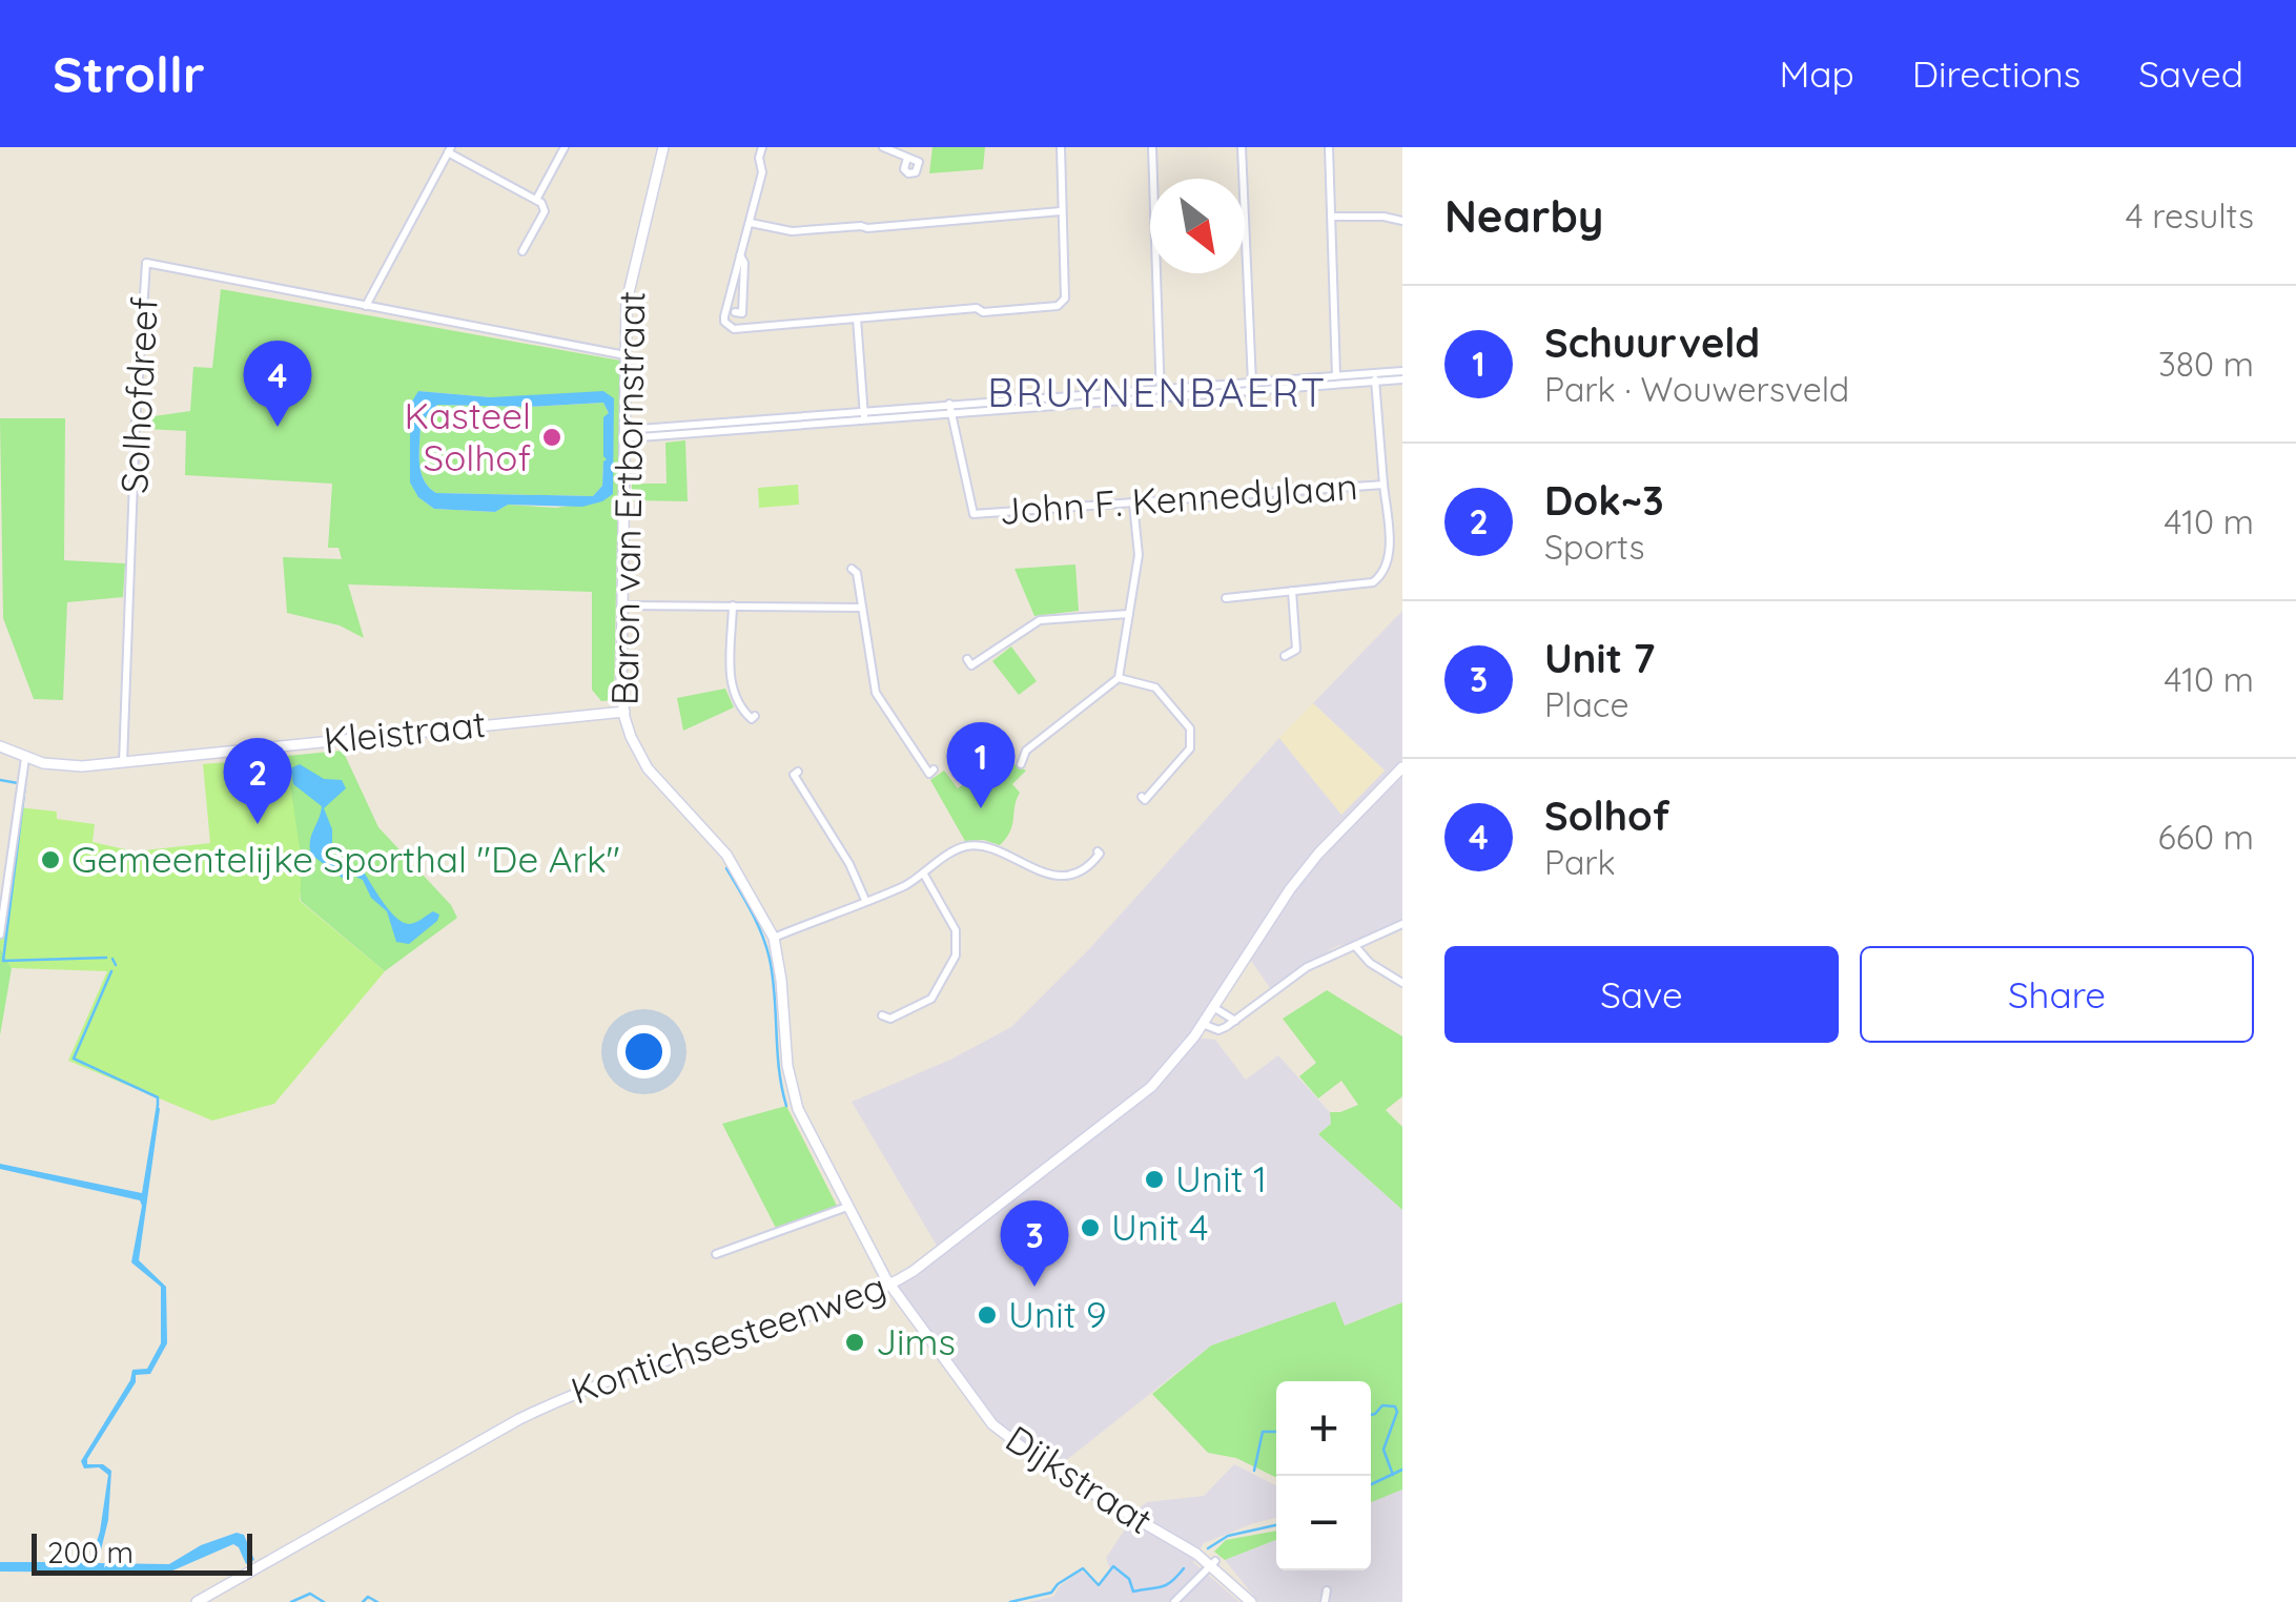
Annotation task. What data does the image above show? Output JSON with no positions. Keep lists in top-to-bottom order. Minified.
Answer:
{"streets":{"street":["Solhofdreef","Baron van Ertbornstraat","John F. Kennedylaan","Kleistraat","Kontichsesteenweg","Dijkstraat"]},"crossings":[["Solhofdreef","Baron van Ertbornstraat"],["Solhofdreef","Kleistraat"],["Baron van Ertbornstraat","Kleistraat"],["Baron van Ertbornstraat","Kontichsesteenweg"],["Baron van Ertbornstraat","Dijkstraat"],["Kontichsesteenweg","Dijkstraat"]],"districts":["BRUYNENBAERT"],"places":["Kasteel Solhof","Gemeentelijke Sporthal \"De Ark\"","Unit 1","Unit 4","Unit 9","Jims"],"scale_bar":"200 m","north":"bottom right","page":{"header":"Strollr","nav":["Map","Directions","Saved"],"heading":["Nearby","4 results"],"list":[{"mark":"1","name":"Schuurveld","note":"Park · Wouwersveld","value":"380 m"},{"mark":"2","name":"Dok~3","note":"Sports","value":"410 m"},{"mark":"3","name":"Unit 7","note":"Place","value":"410 m"},{"mark":"4","name":"Solhof","note":"Park","value":"660 m"}],"pins":["4","1","2","3"],"buttons":["Save","Share"],"map_buttons":["+","−"],"scale":"200 m"}}
